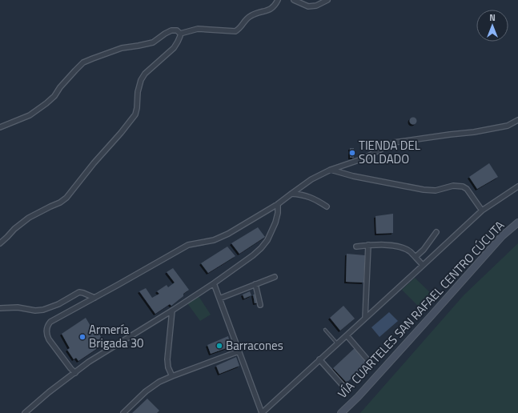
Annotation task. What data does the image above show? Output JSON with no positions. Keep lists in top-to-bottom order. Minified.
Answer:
{"streets":{"main road":["VÍA CUARTELES SAN RAFAEL CENTRO CÚCUTA"]},"places":["TIENDA DEL SOLDADO","Armería Brigada 30","Barracones"],"north":"top"}
